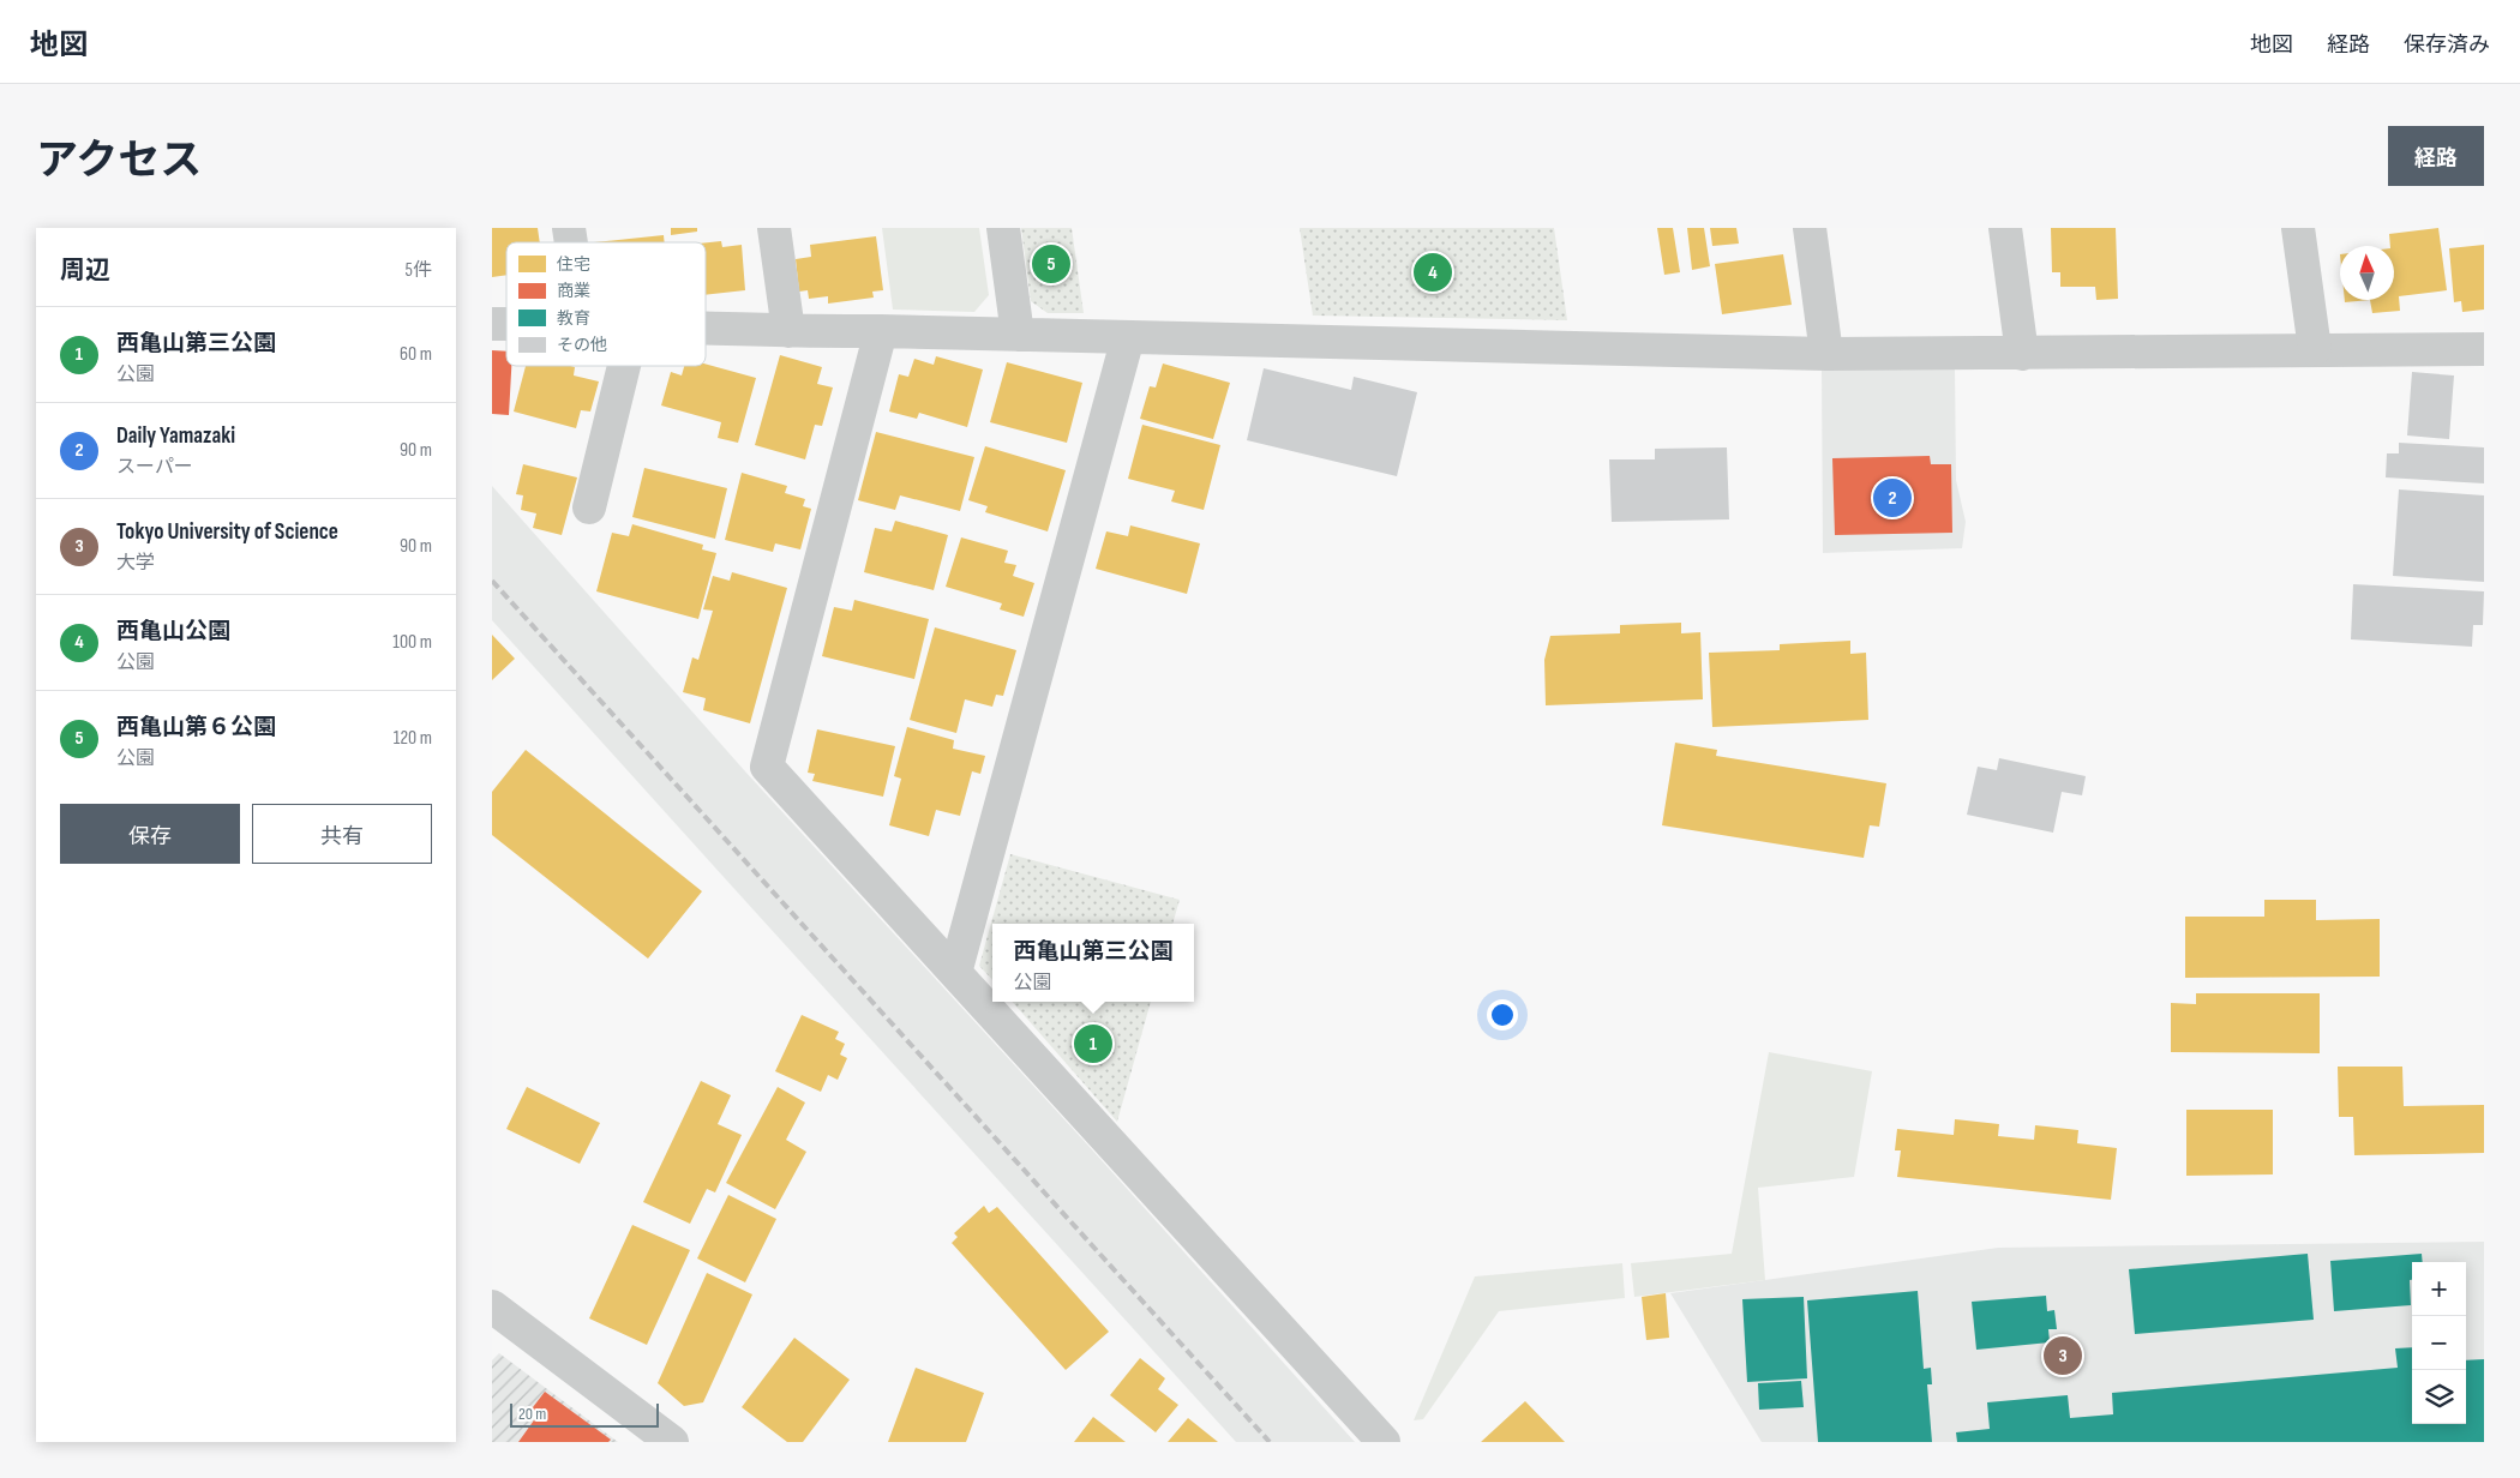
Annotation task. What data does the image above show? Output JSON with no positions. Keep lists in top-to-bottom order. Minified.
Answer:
{"legend":["住宅","商業","教育","その他"],"scale_bar":"20 m","north":"top","page":{"header":"地図","nav":["地図","経路","保存済み"],"title":"アクセス","buttons":["経路",["保存","共有"]],"heading":["周辺","5件"],"pins":["5","4","2","1","3"],"list":[{"mark":"1","name":"西亀山第三公園","note":"公園","value":"60 m"},{"mark":"2","name":"Daily Yamazaki","note":"スーパー","value":"90 m"},{"mark":"3","name":"Tokyo University of Science","note":"大学","value":"90 m"},{"mark":"4","name":"西亀山公園","note":"公園","value":"100 m"},{"mark":"5","name":"西亀山第６公園","note":"公園","value":"120 m"}],"popup":["西亀山第三公園","公園"],"map_buttons":["+","−"],"scale":"20 m"}}
